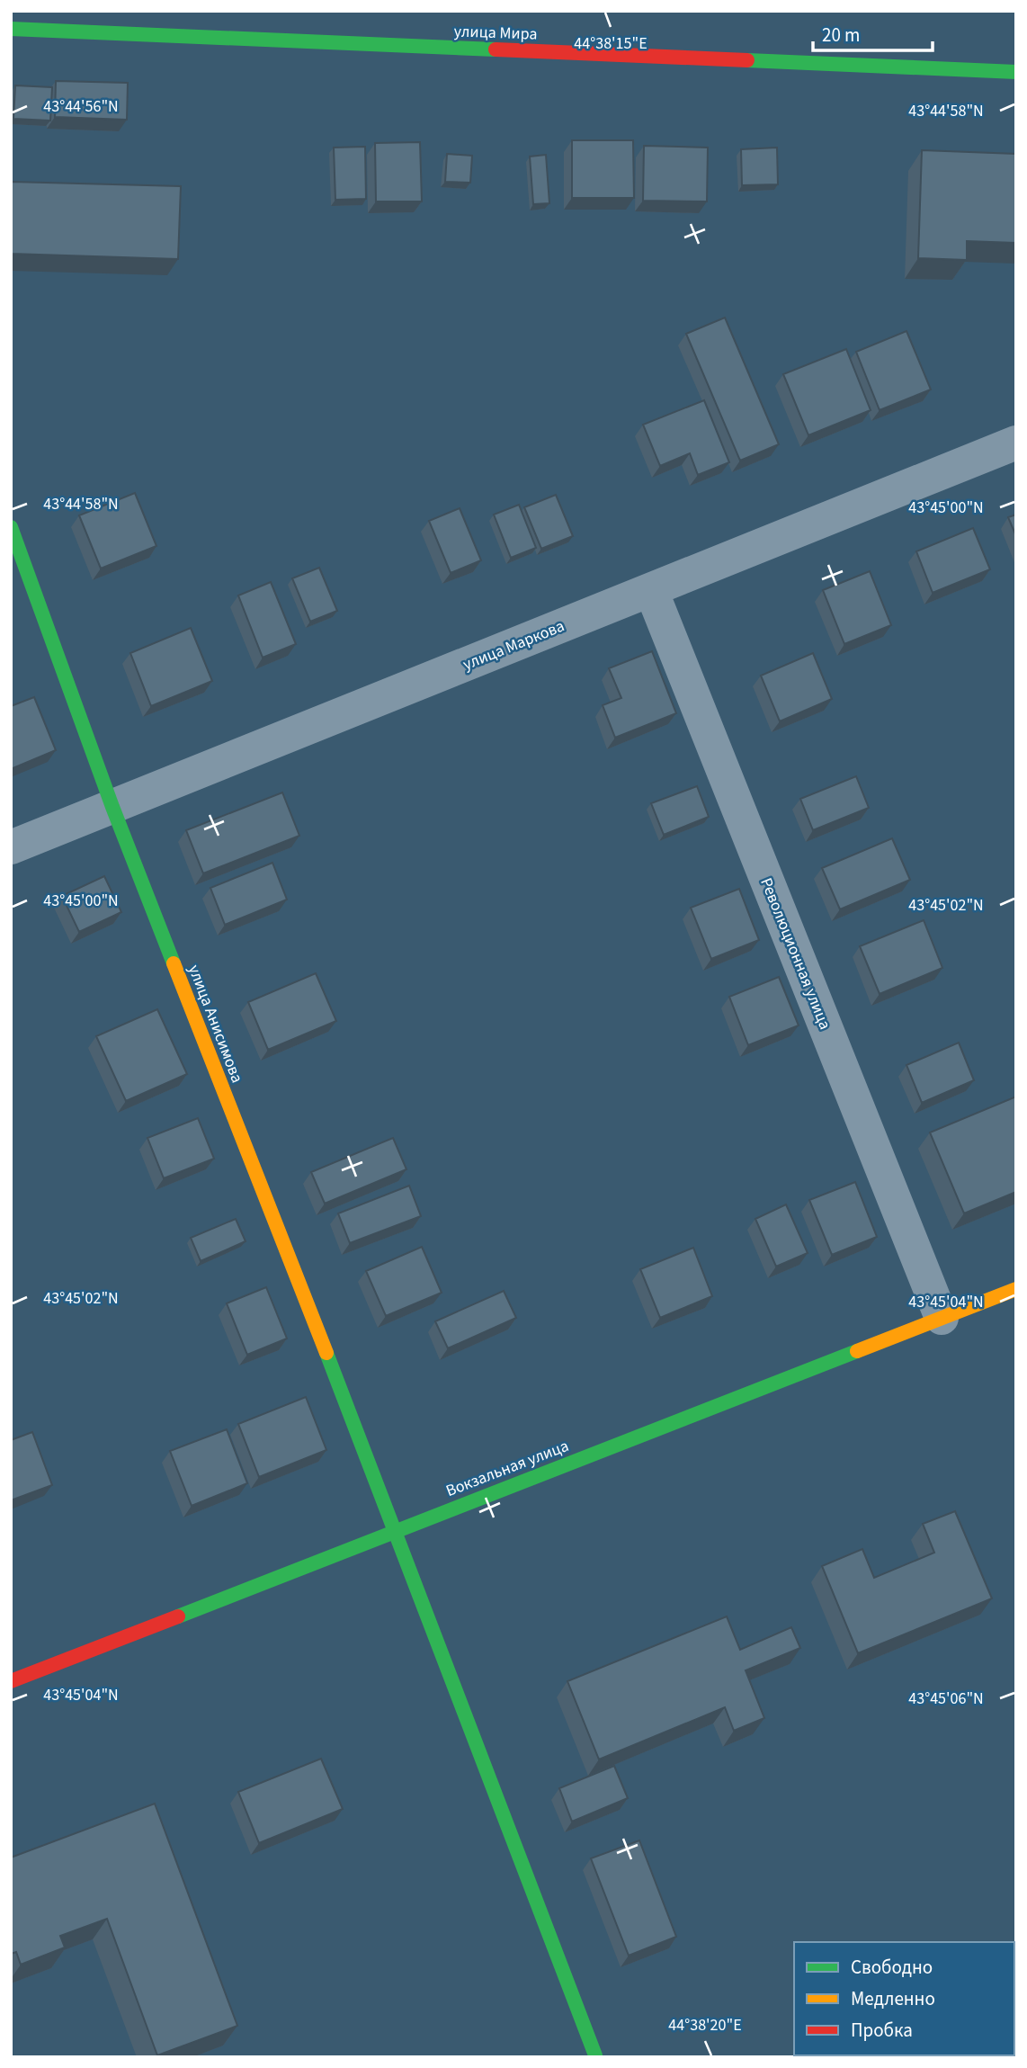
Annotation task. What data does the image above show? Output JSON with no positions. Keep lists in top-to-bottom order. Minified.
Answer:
{"streets":{"street":["улица Мира","улица Маркова","Революционная улица","улица Анисимова","Вокзальная улица"]},"crossings":[["улица Маркова","Революционная улица"],["улица Маркова","улица Анисимова"],["Революционная улица","Вокзальная улица"],["улица Анисимова","Вокзальная улица"]],"legend":["Свободно","Медленно","Пробка"],"scale_bar":"20 m","coordinates":["44°38'15\"E","43°44'56\"N","43°44'58\"N","43°45'00\"N","43°45'02\"N","43°45'04\"N","43°45'06\"N","44°38'20\"E"]}
